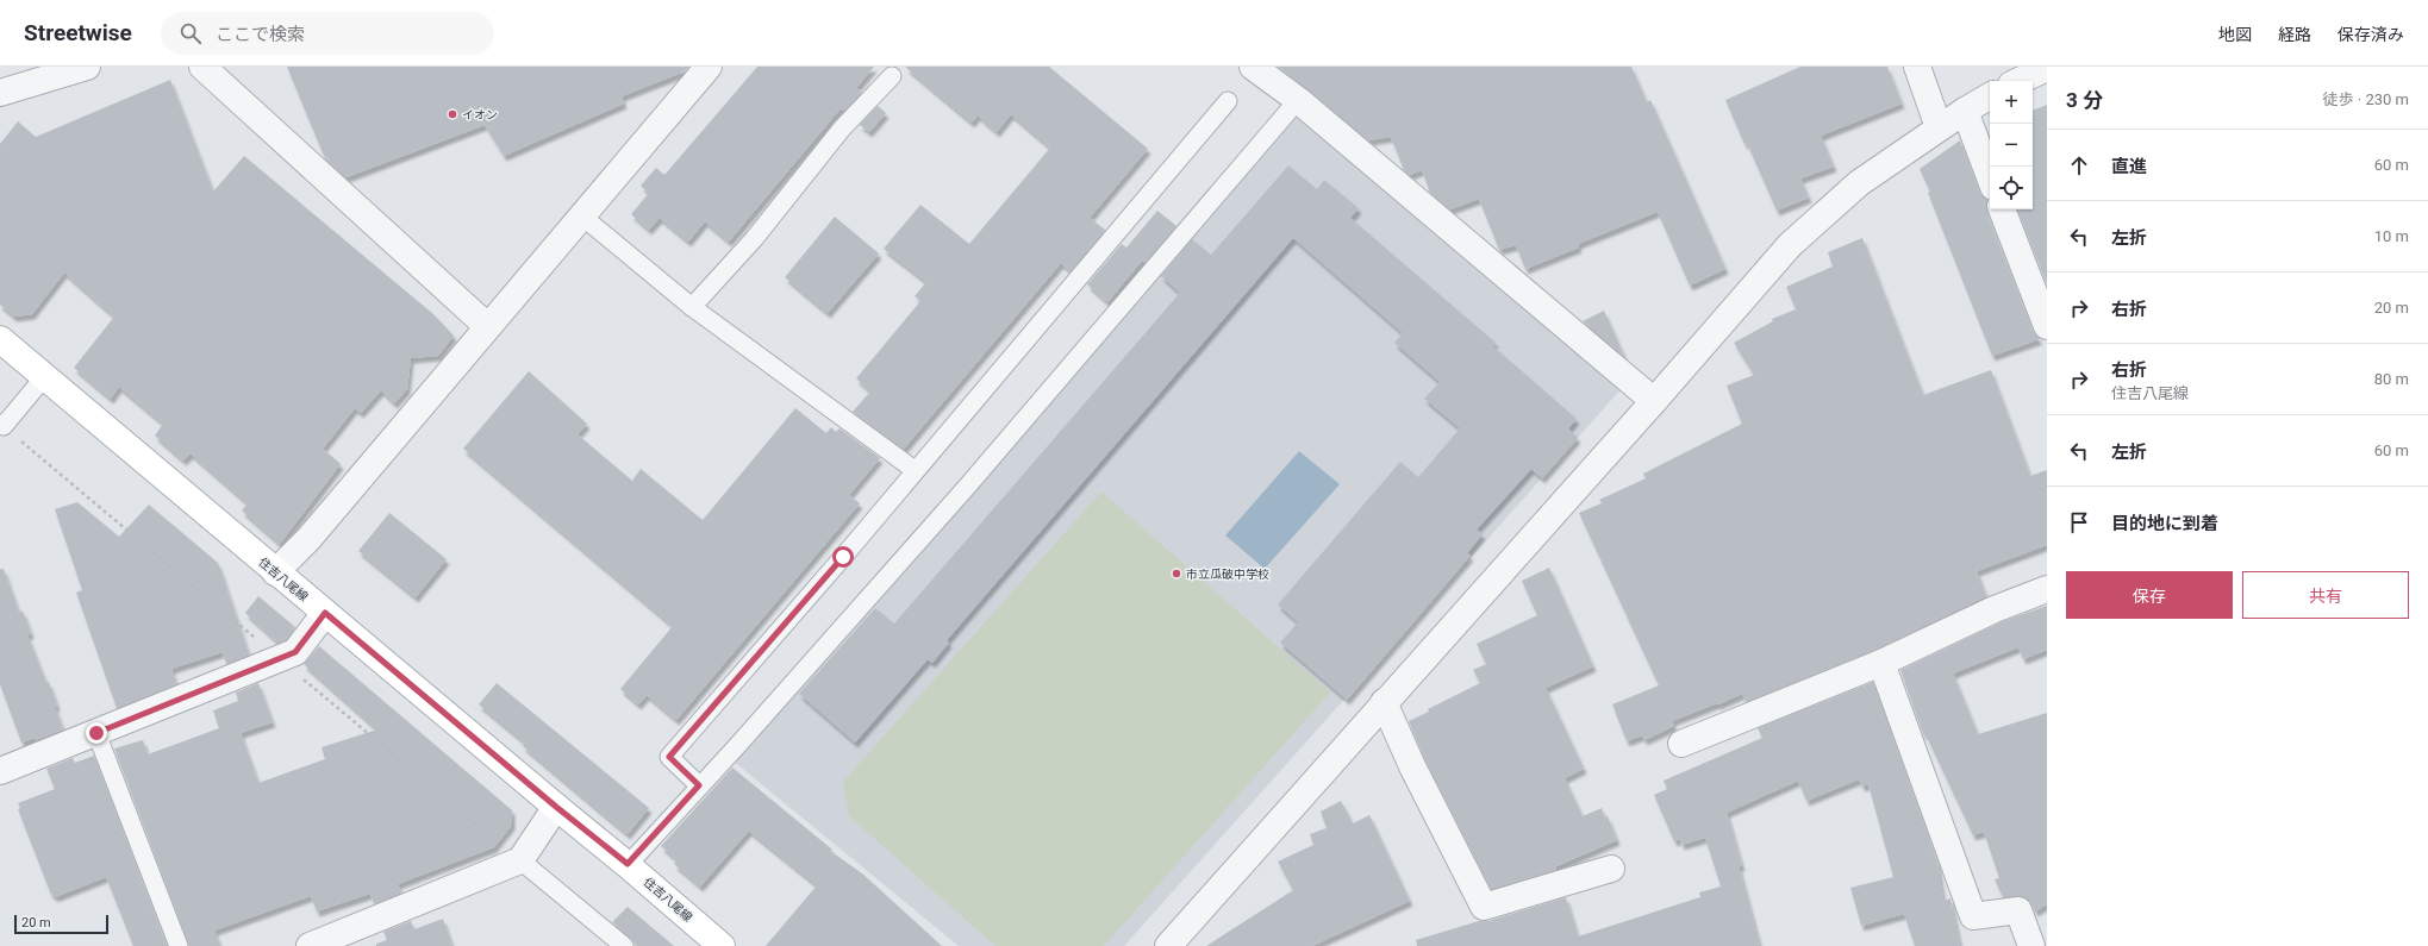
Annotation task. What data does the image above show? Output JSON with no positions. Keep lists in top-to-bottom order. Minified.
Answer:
{"streets":{"main road":["住吉八尾線"]},"places":["イオン","市立瓜破中学校"],"scale_bar":"20 m","page":{"header":"Streetwise","search":"ここで検索","nav":["地図","経路","保存済み"],"heading":["3 分","徒歩 · 230 m"],"map_buttons":["+","−"],"list":[["直進","60 m"],["左折","10 m"],["右折","20 m"],["右折","住吉八尾線","80 m"],["左折","60 m"],"目的地に到着"],"buttons":["保存","共有"],"scale":"20 m"}}
